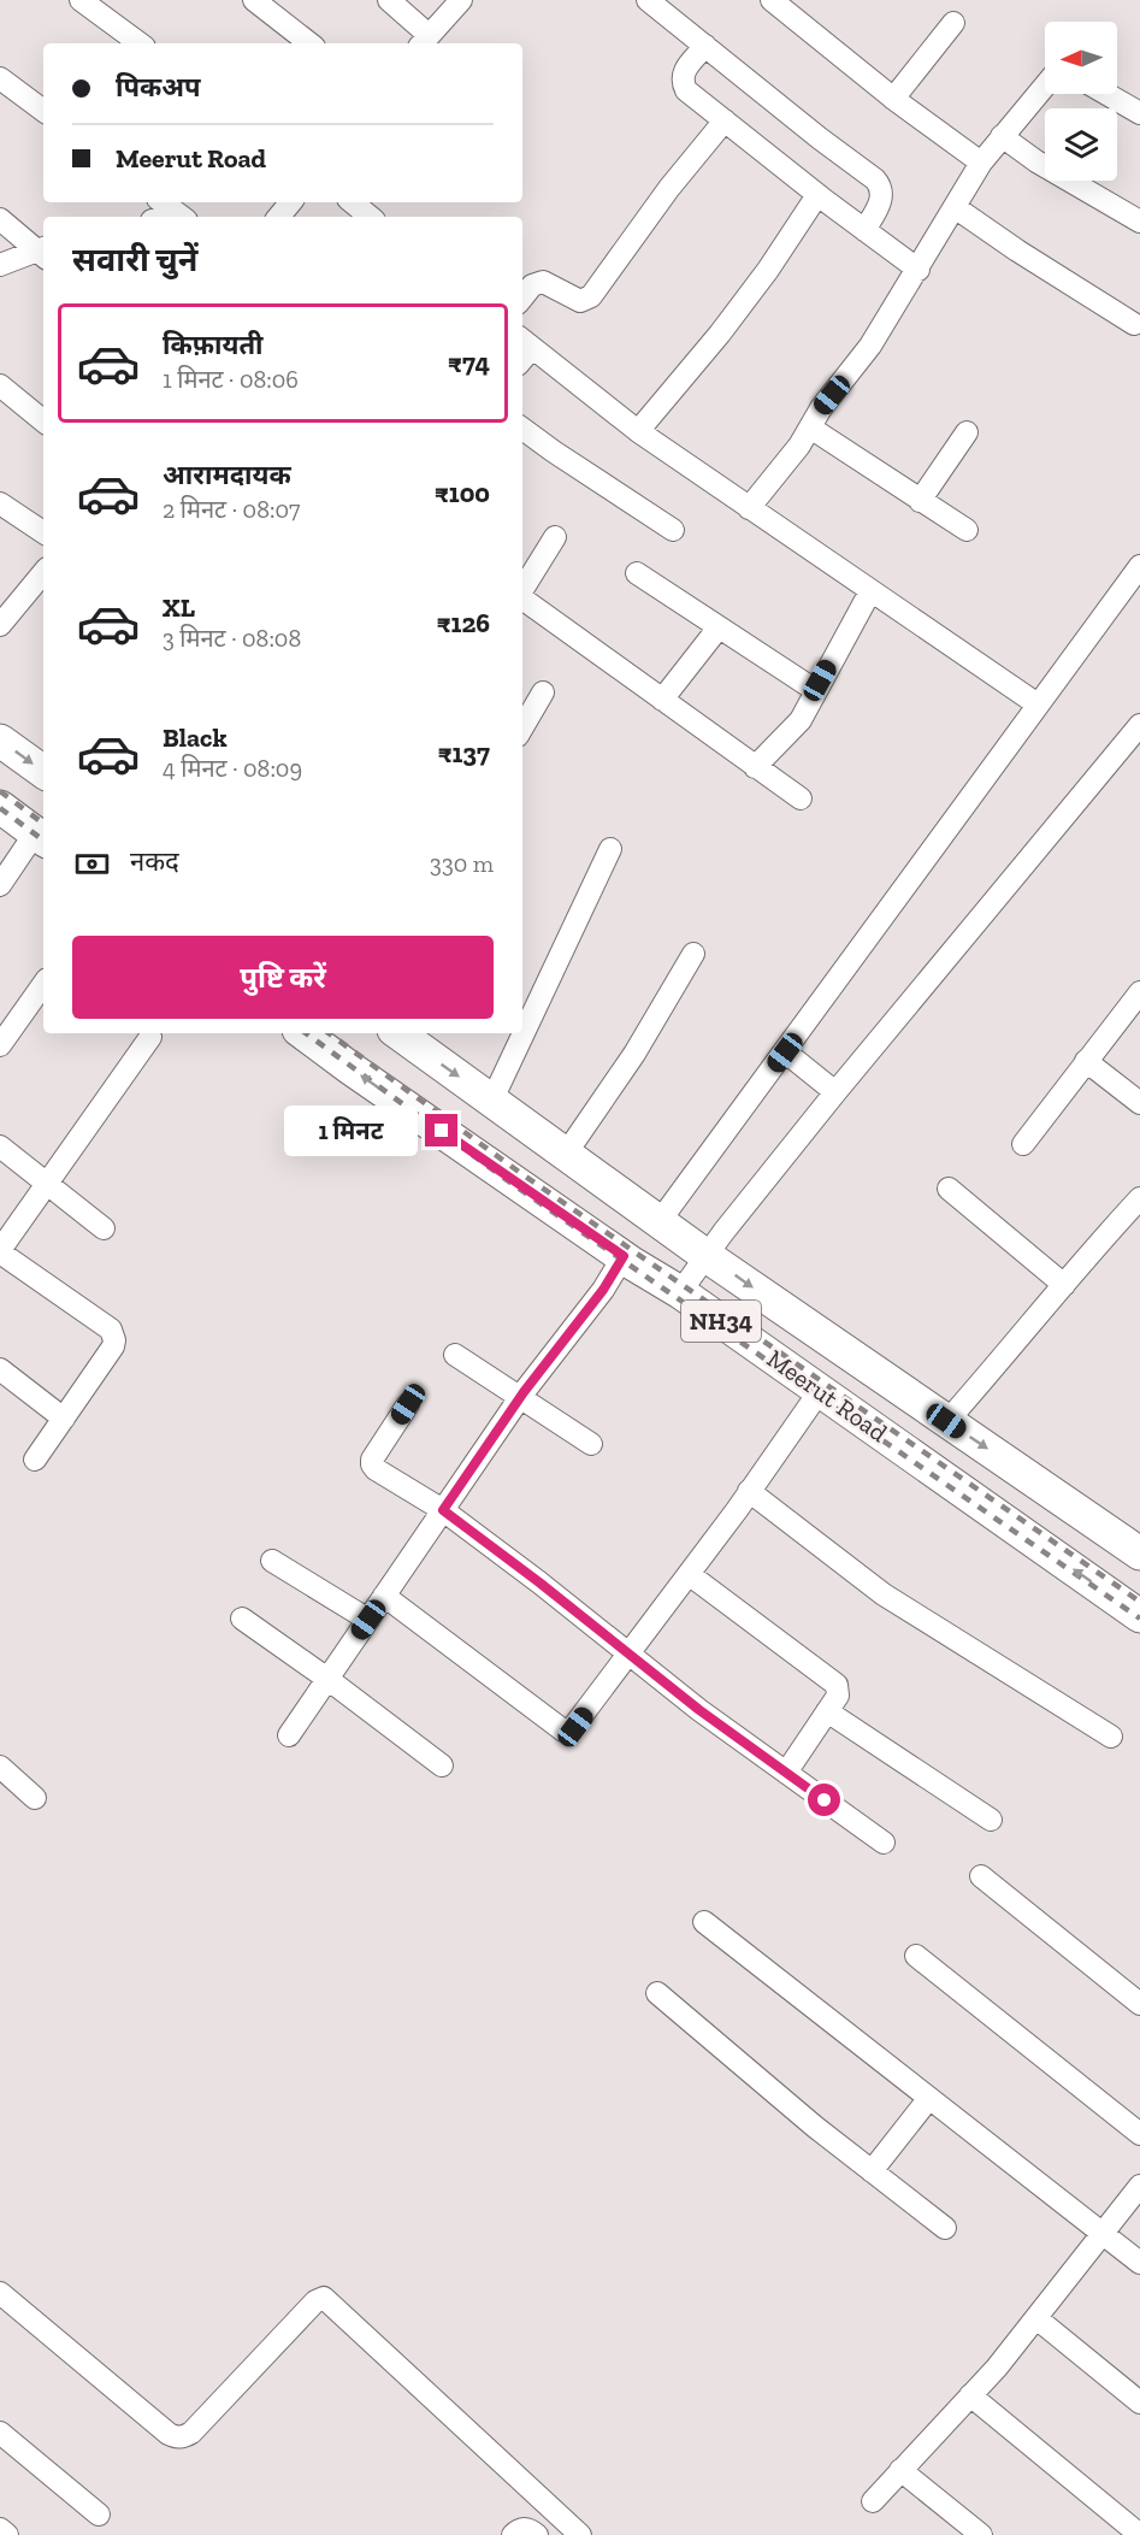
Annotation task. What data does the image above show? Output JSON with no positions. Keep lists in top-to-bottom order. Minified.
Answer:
{"streets":{"highway":["NH34","Meerut Road"]},"north":"left","page":{"banner":["पिकअप","Meerut Road"],"heading":"सवारी चुनें","list":[{"name":"किफ़ायती","note":"1 मिनट · 08:06","value":"₹74"},{"name":"आरामदायक","note":"2 मिनट · 08:07","value":"₹100"},{"name":"XL","note":"3 मिनट · 08:08","value":"₹126"},{"name":"Black","note":"4 मिनट · 08:09","value":"₹137"}],"pay":["नकद","330 m"],"buttons":"पुष्टि करें","bubble":"1 मिनट"}}
